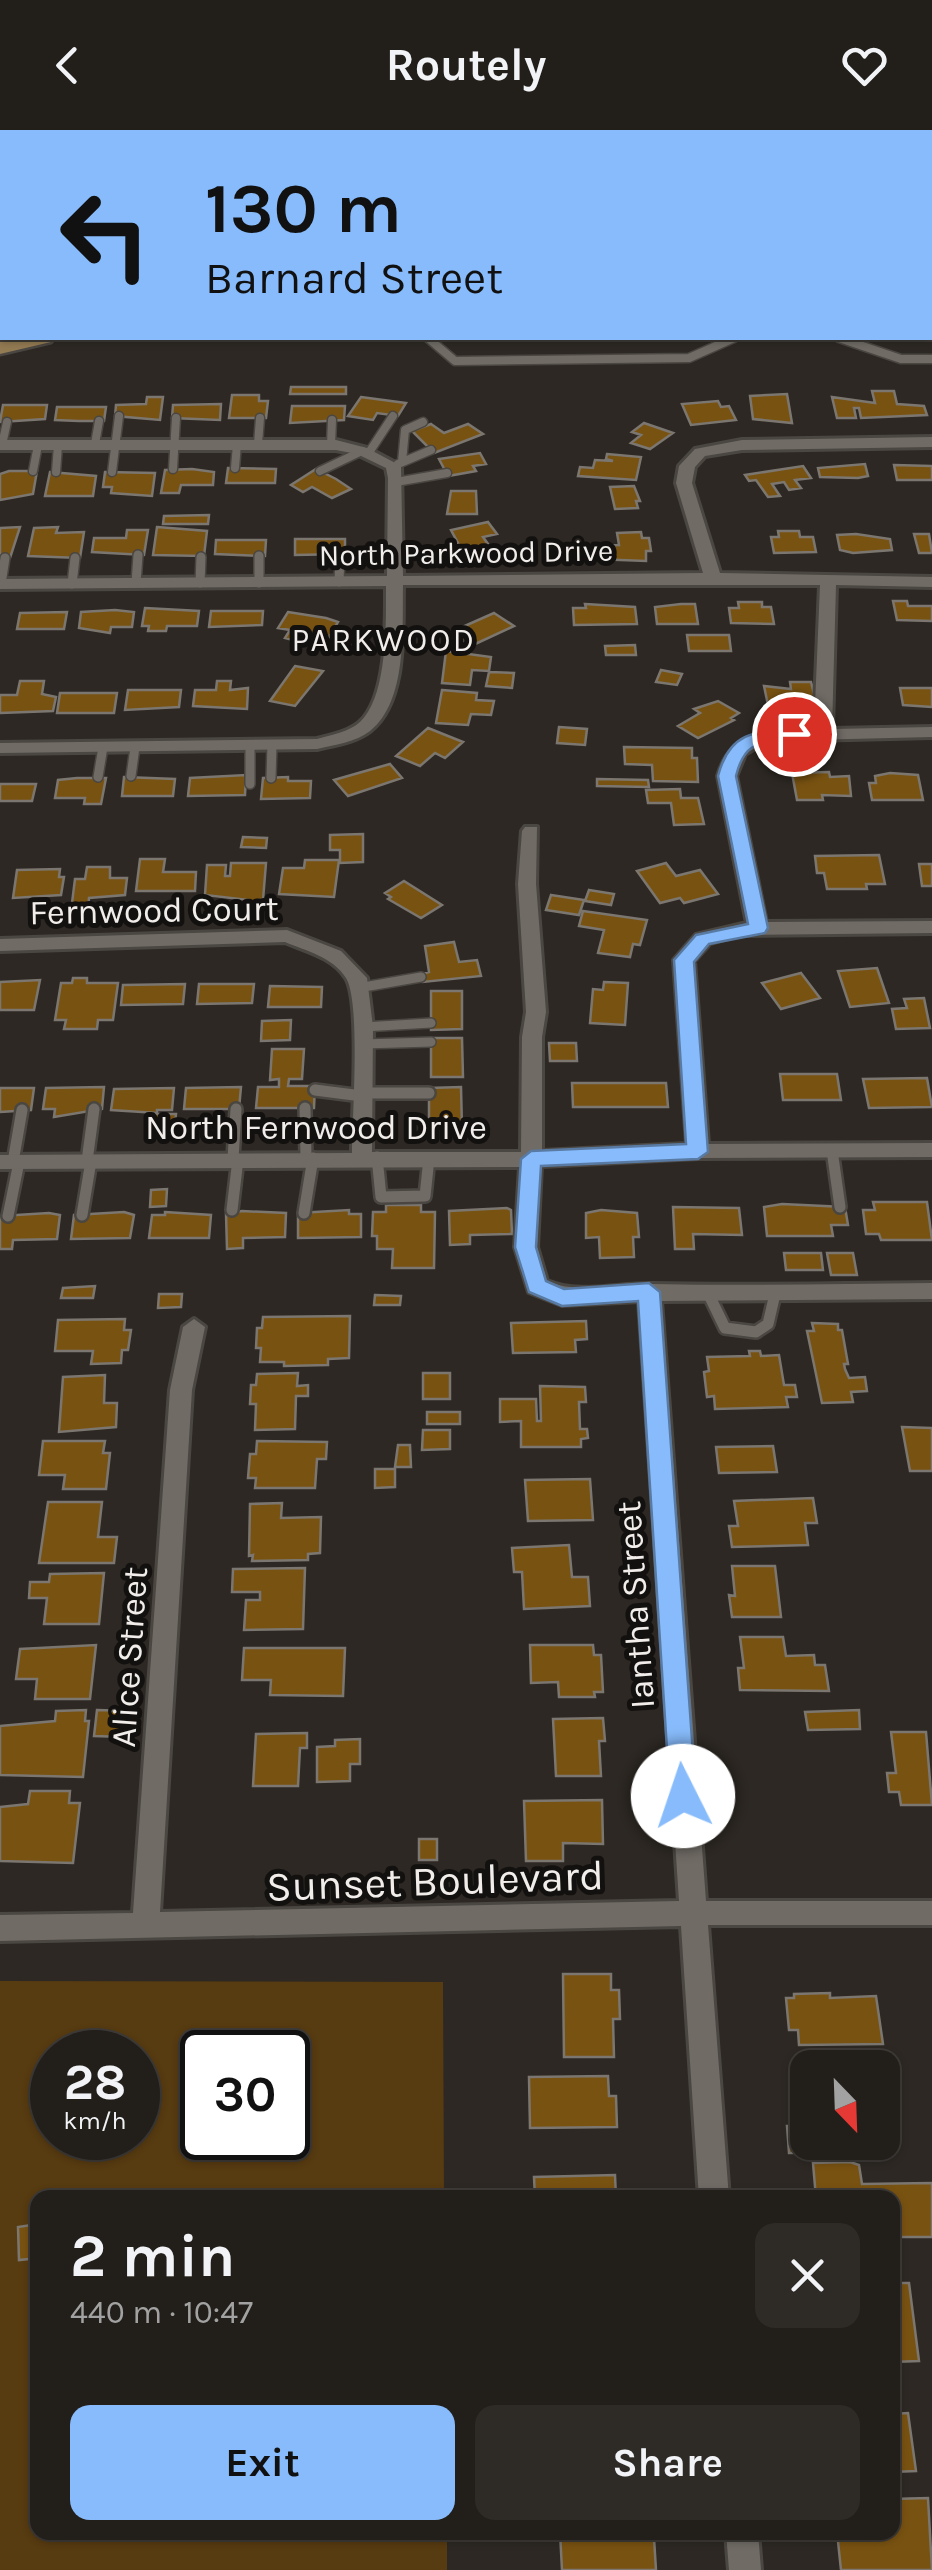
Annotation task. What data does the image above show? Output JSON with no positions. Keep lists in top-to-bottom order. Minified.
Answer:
{"streets":{"street":["North Parkwood Drive","Fernwood Court","North Fernwood Drive","Iantha Street","Alice Street","Sunset Boulevard"]},"crossings":[["Iantha Street","Sunset Boulevard"],["Alice Street","Sunset Boulevard"]],"districts":["PARKWOOD"],"north":"bottom right","page":{"header":"Routely","turn":["130 m","Barnard Street"],"speed":"28 km/h","limit":"30","heading":["2 min","440 m · 10:47"],"buttons":["Exit","Share"]}}
